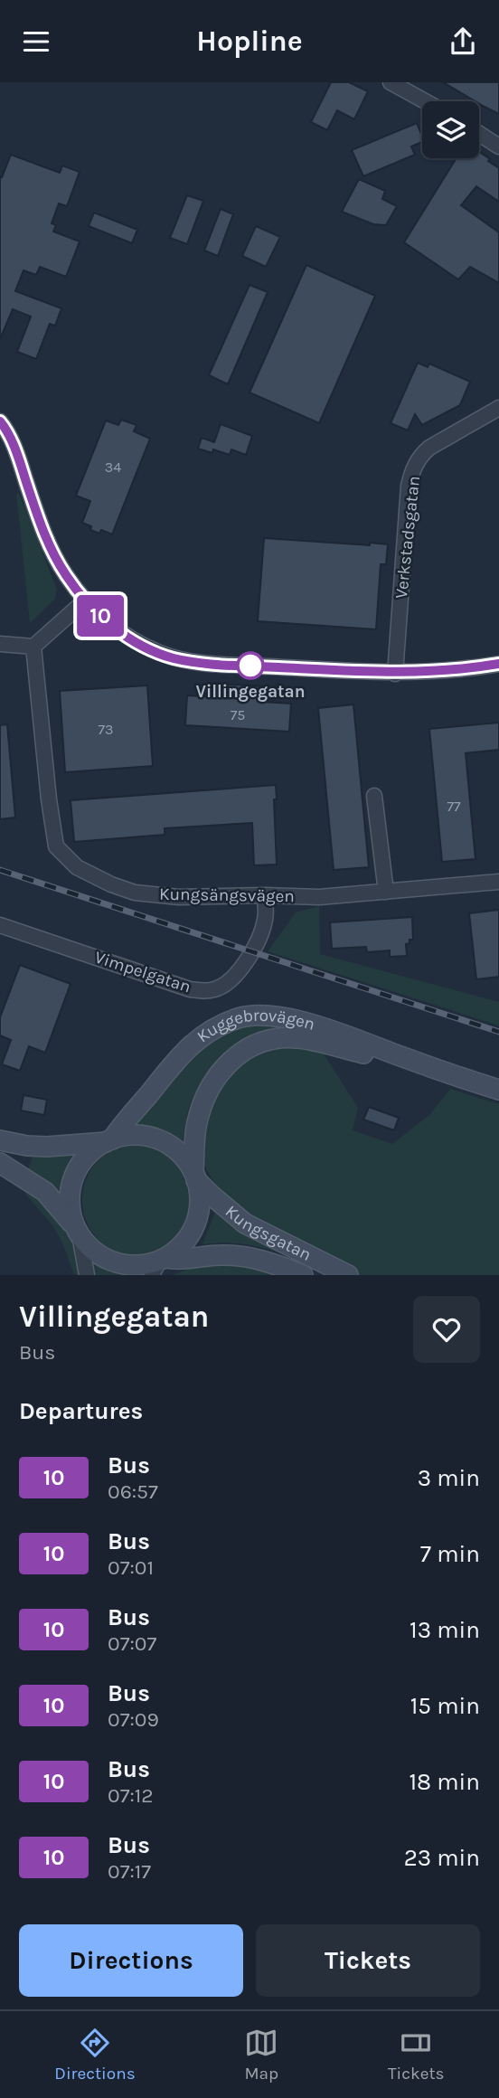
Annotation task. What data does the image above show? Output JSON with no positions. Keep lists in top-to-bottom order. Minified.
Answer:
{"streets":{"main road":["Kuggebrovägen","Kungsgatan"],"street":["Verkstadsgatan","Kungsängsvägen","Vimpelgatan"]},"crossings":[["Kungsängsvägen","Vimpelgatan"],["Kuggebrovägen","Kungsgatan"]],"places":["Villingegatan"],"lines":["bus line 10"],"house_numbers":["34","75","73","77"],"page":{"header":"Hopline","on_map":"10","heading":[["Villingegatan","Bus"],"Departures"],"list":[{"mark":"10","name":"Bus","note":"06:57","value":"3 min"},{"mark":"10","name":"Bus","note":"07:01","value":"7 min"},{"mark":"10","name":"Bus","note":"07:07","value":"13 min"},{"mark":"10","name":"Bus","note":"07:09","value":"15 min"},{"mark":"10","name":"Bus","note":"07:12","value":"18 min"},{"mark":"10","name":"Bus","note":"07:17","value":"23 min"}],"buttons":["Directions","Tickets"],"tabs":["Directions","Map","Tickets"]}}
